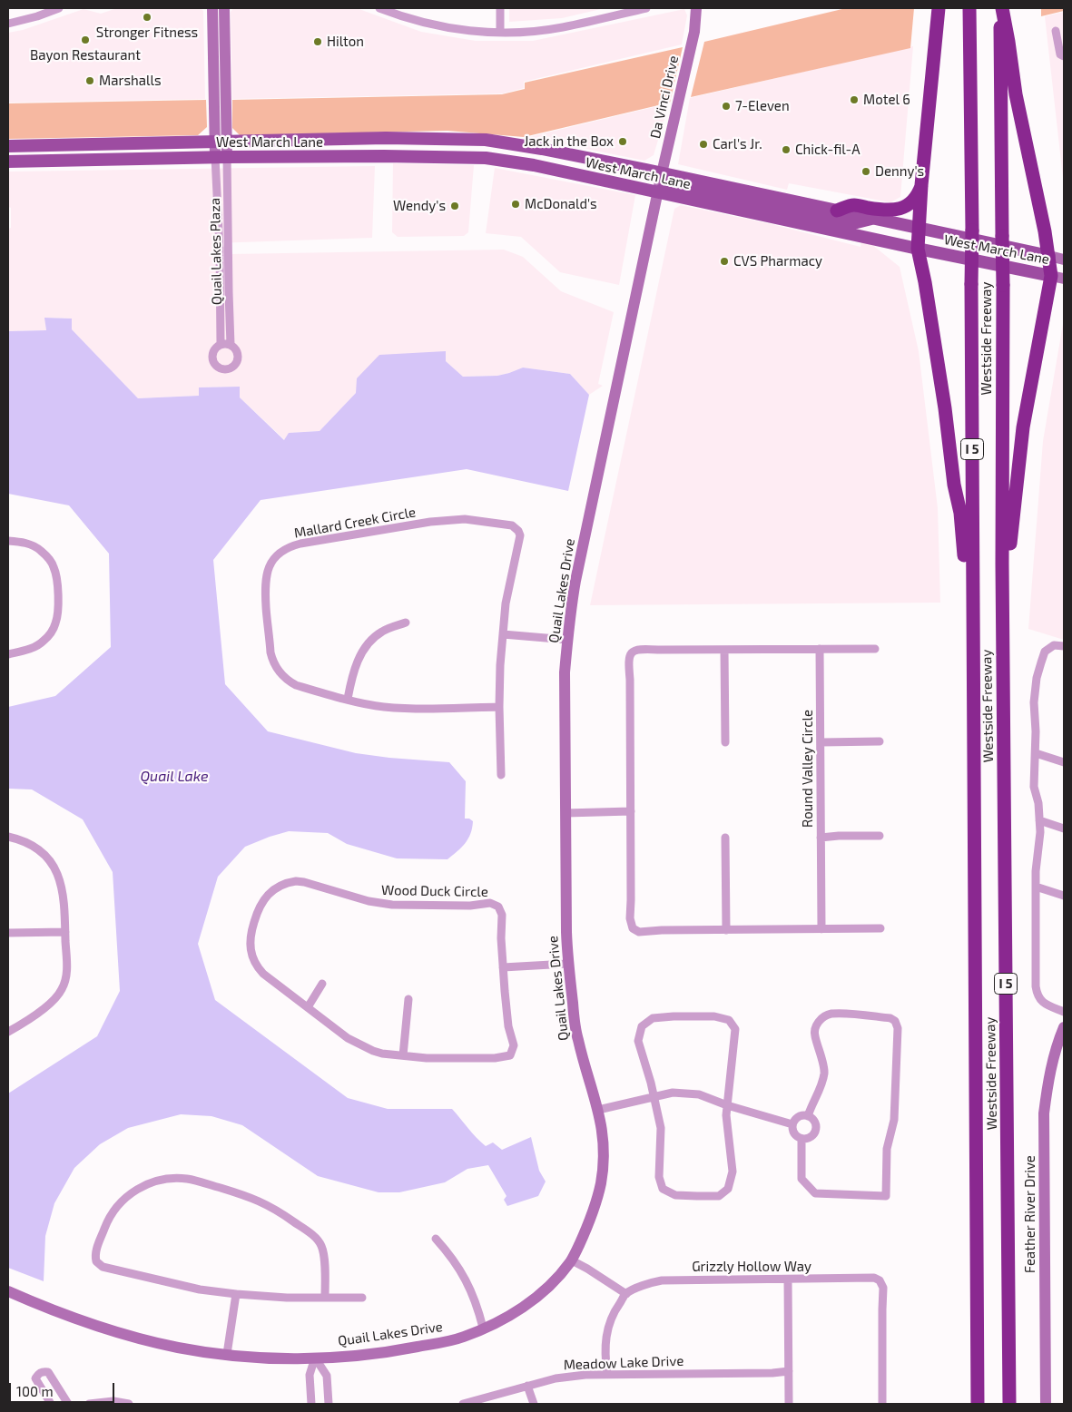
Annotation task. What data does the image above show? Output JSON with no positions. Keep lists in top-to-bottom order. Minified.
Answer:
{"streets":{"highway":["Westside Freeway","I 5"],"main road":["Da Vinci Drive","West March Lane","Quail Lakes Drive","Feather River Drive"],"street":["Quail Lakes Plaza","Mallard Creek Circle","Round Valley Circle","Wood Duck Circle","Grizzly Hollow Way","Meadow Lake Drive"]},"crossings":[["Da Vinci Drive","West March Lane"],["Da Vinci Drive","Quail Lakes Drive"],["West March Lane","Quail Lakes Plaza"],["West March Lane","Quail Lakes Drive"],["Grizzly Hollow Way","Meadow Lake Drive"]],"water":["Quail Lake"],"places":["Stronger Fitness","Bayon Restaurant","Hilton","Marshalls","Motel 6","7-Eleven","Jack in the Box","Carl's Jr.","Chick-fil-A","Denny's","McDonald's","Wendy's","CVS Pharmacy"],"scale_bar":"100 m"}
